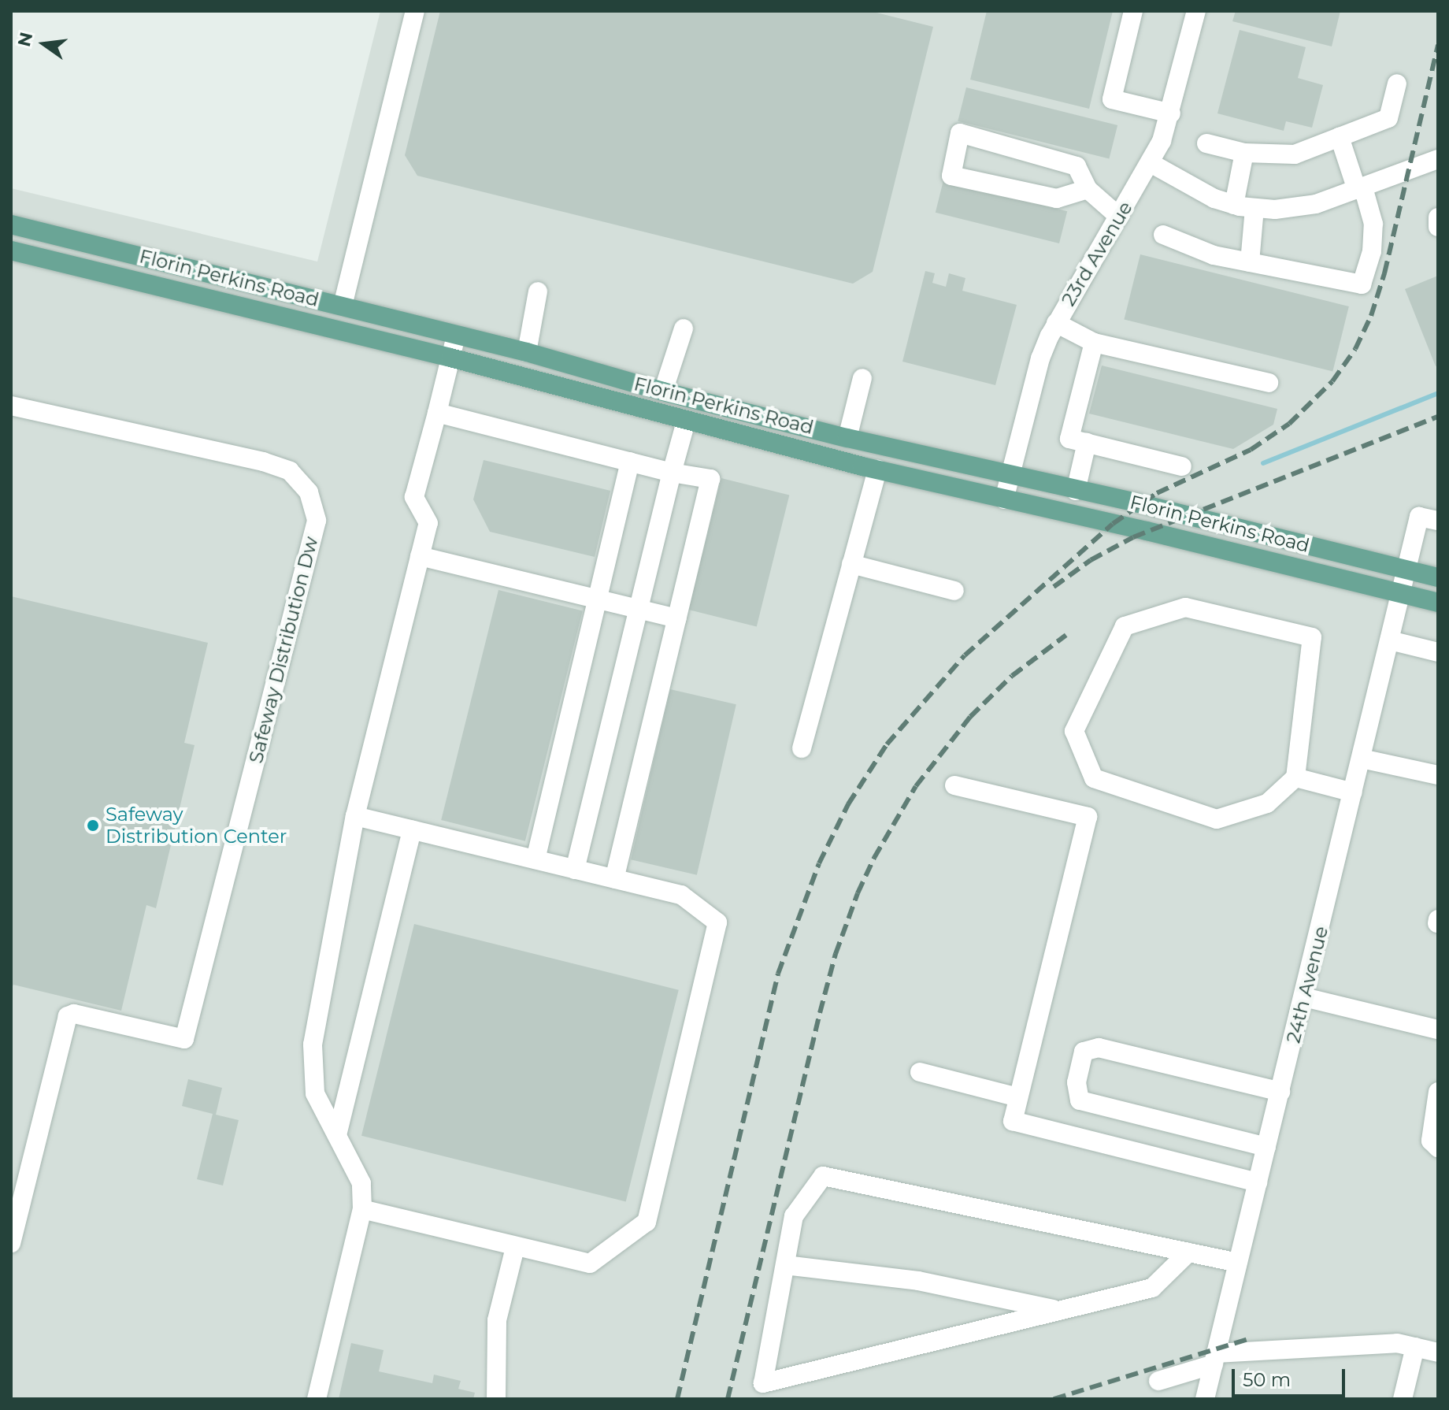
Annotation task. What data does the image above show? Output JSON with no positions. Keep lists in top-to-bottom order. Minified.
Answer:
{"streets":{"main road":["Florin Perkins Road"],"street":["23rd Avenue","Safeway Distribution Dw","24th Avenue"]},"crossings":[["23rd Avenue","Florin Perkins Road"],["Florin Perkins Road","24th Avenue"]],"places":["Safeway Distribution Center"],"scale_bar":"50 m","north":"left"}
